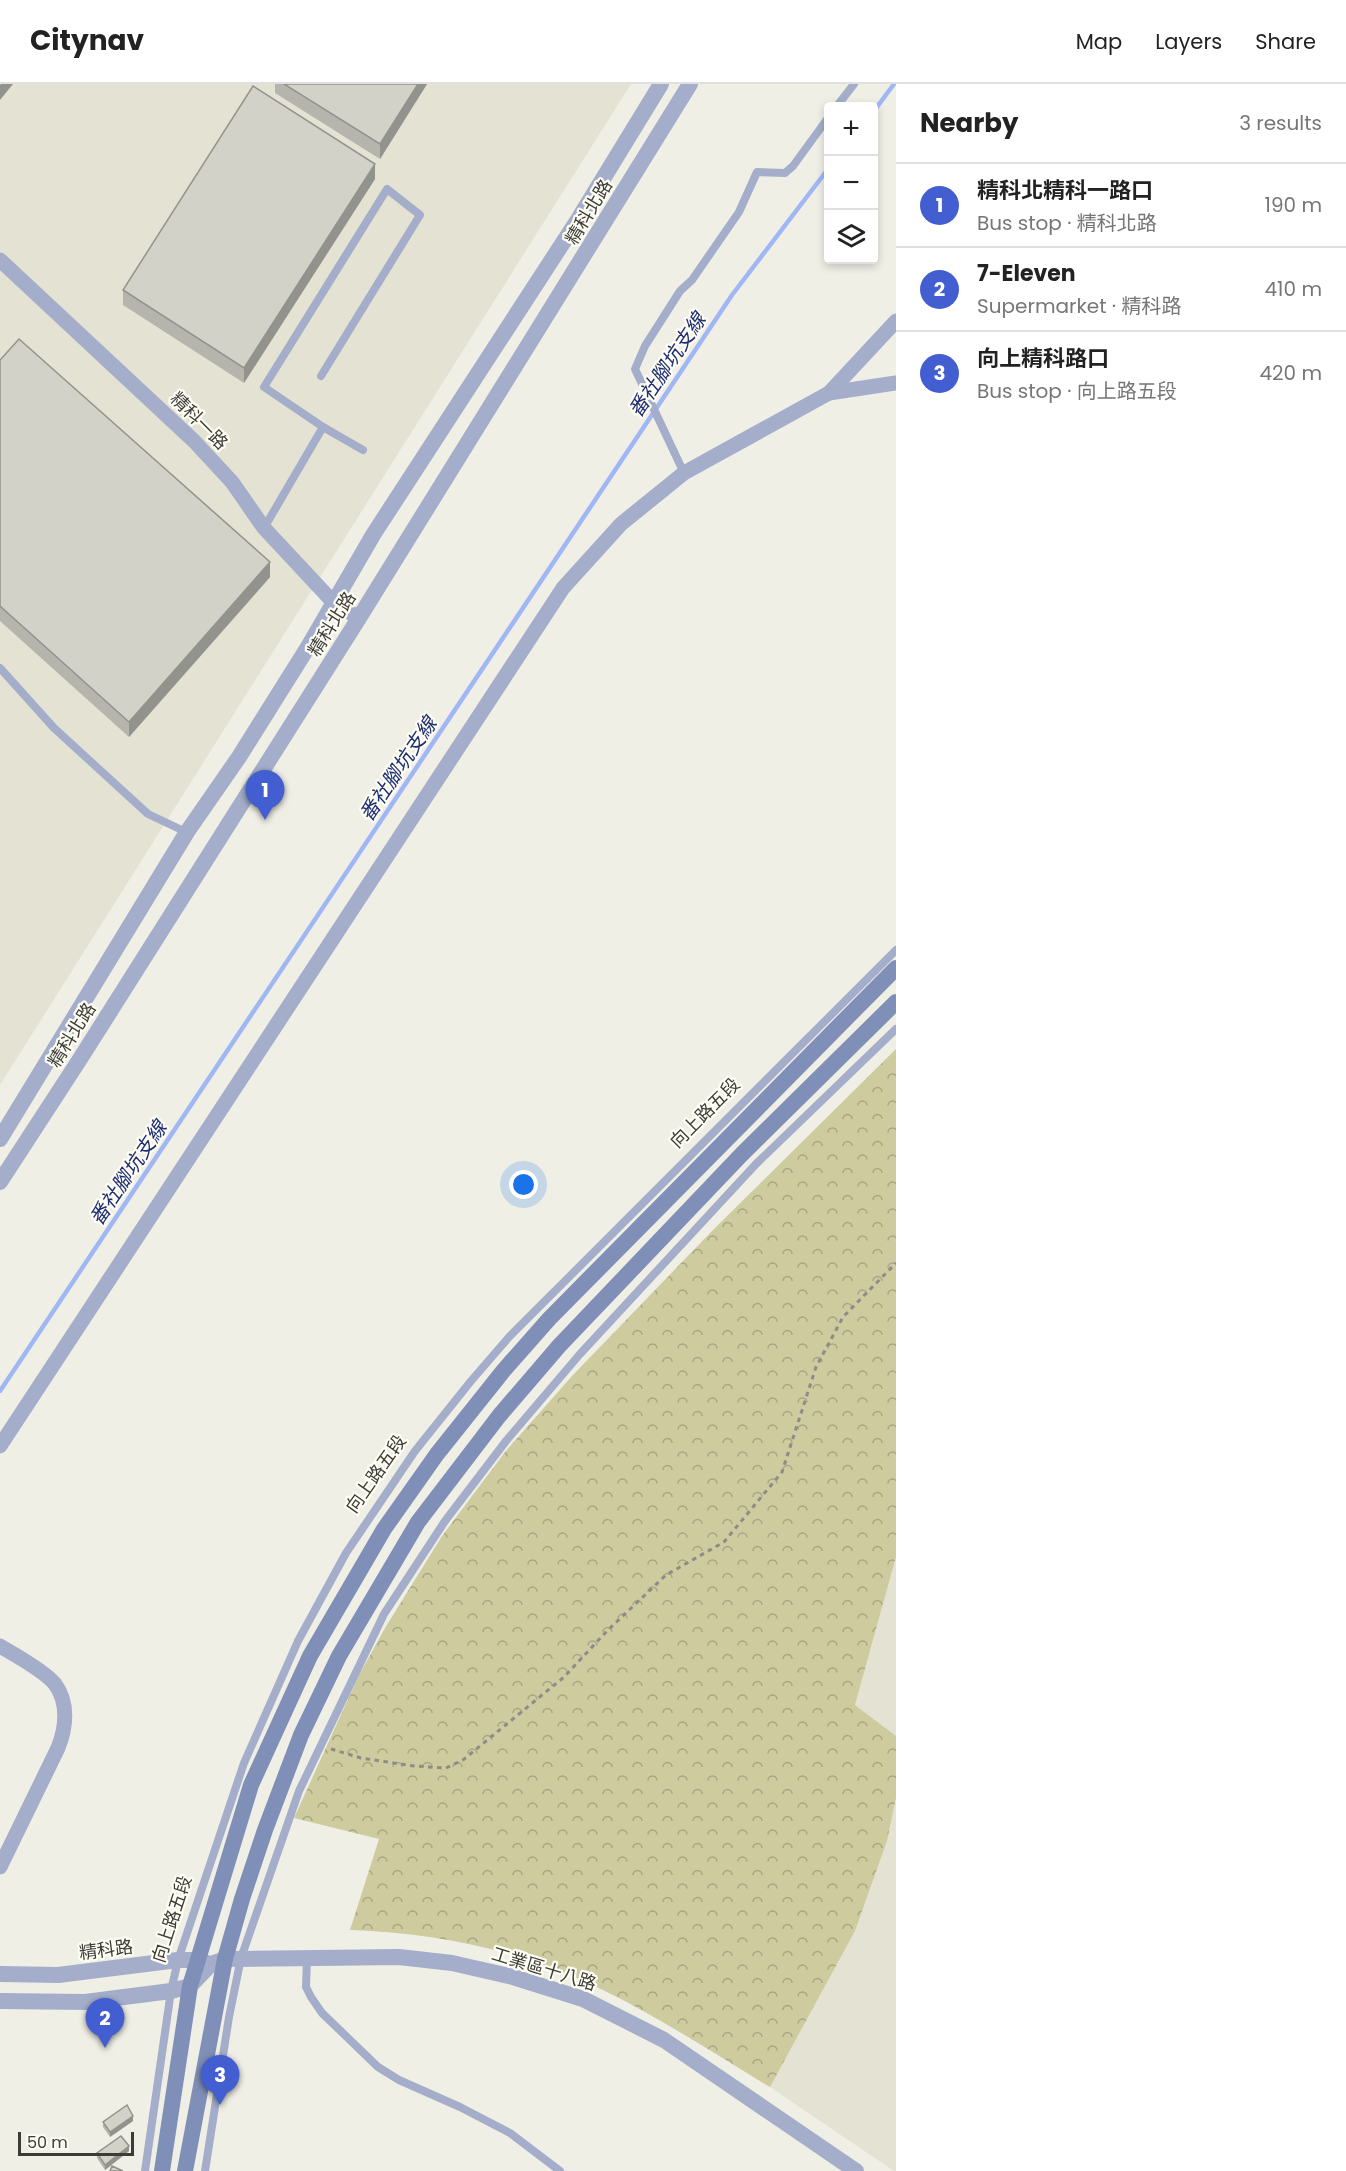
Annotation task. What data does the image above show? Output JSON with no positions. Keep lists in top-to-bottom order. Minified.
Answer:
{"streets":{"main road":["向上路五段"],"street":["精科北路","精科一路","精科路","工業區十八路"]},"crossings":[["精科北路","精科一路"],["向上路五段","精科路"],["向上路五段","工業區十八路"],["精科路","工業區十八路"]],"water":["番社腳坑支線"],"scale_bar":"50 m","page":{"header":"Citynav","nav":["Map","Layers","Share"],"heading":["Nearby","3 results"],"map_buttons":["+","−"],"list":[{"mark":"1","name":"精科北精科一路口","note":"Bus stop · 精科北路","value":"190 m"},{"mark":"2","name":"7-Eleven","note":"Supermarket · 精科路","value":"410 m"},{"mark":"3","name":"向上精科路口","note":"Bus stop · 向上路五段","value":"420 m"}],"pins":["1","2","3"],"scale":"50 m"}}
